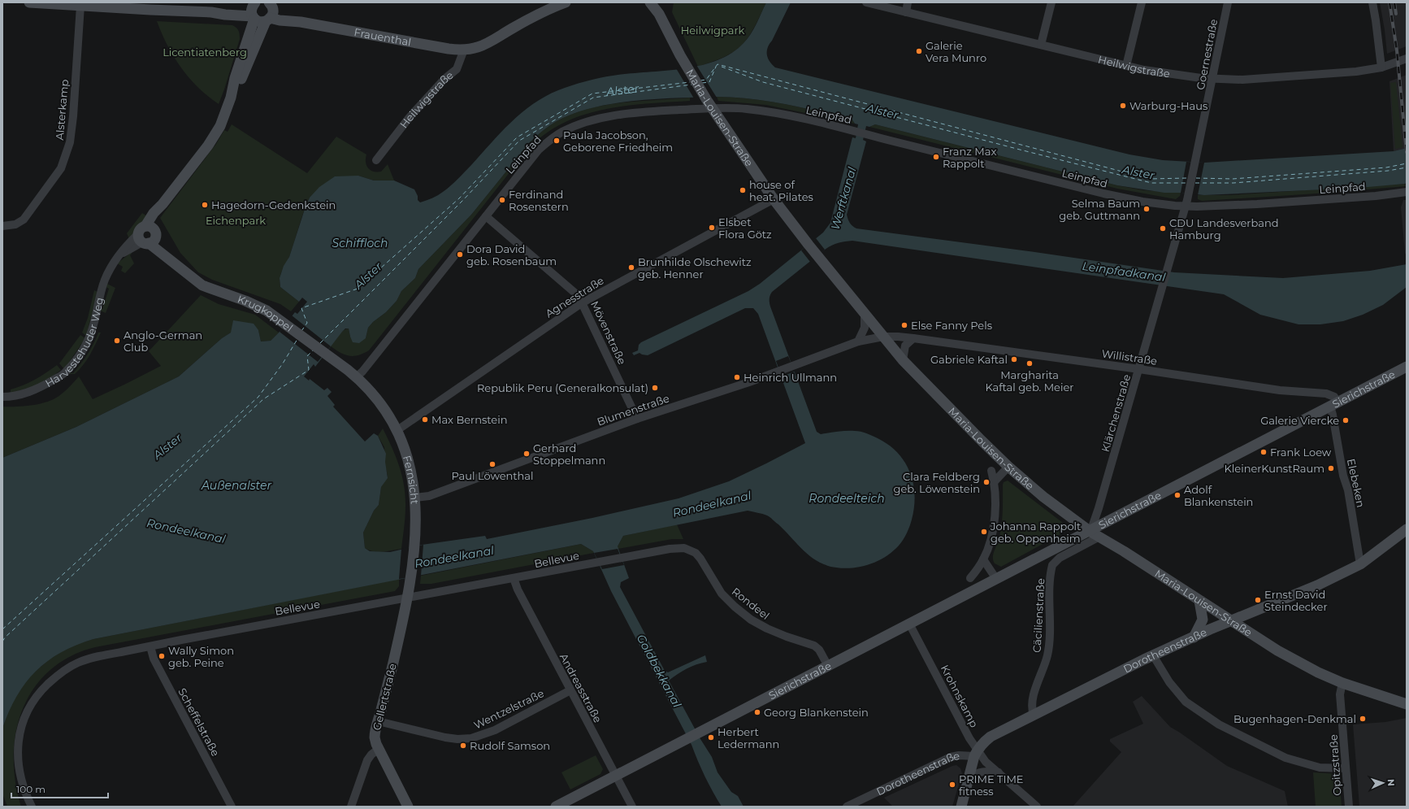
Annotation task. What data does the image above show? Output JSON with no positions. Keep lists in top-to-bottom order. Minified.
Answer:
{"streets":{"street":["Frauenthal","Goernestraße","Heilwigstraße","Alsterkamp","Leinpfad","Maria-Louisen-Straße","Agnesstraße","Krugkoppel","Mövenstraße","Harvestehuder Weg","Willistraße","Sierichstraße","Blumenstraße","Klärchenstraße","Fernsicht","Elebeken","Bellevue","Rondeel","Cäcilienstraße","Dorotheenstraße","Andreasstraße","Krohnskamp","Gellertstraße","Wentzelstraße","Scheffelstraße","Opitzstraße"]},"crossings":[["Frauenthal","Heilwigstraße"],["Frauenthal","Harvestehuder Weg"],["Goernestraße","Heilwigstraße"],["Goernestraße","Leinpfad"],["Goernestraße","Klärchenstraße"],["Leinpfad","Maria-Louisen-Straße"],["Leinpfad","Krugkoppel"],["Leinpfad","Mövenstraße"],["Leinpfad","Klärchenstraße"],["Leinpfad","Fernsicht"],["Maria-Louisen-Straße","Agnesstraße"],["Maria-Louisen-Straße","Willistraße"],["Maria-Louisen-Straße","Sierichstraße"],["Maria-Louisen-Straße","Blumenstraße"],["Maria-Louisen-Straße","Klärchenstraße"],["Maria-Louisen-Straße","Dorotheenstraße"],["Maria-Louisen-Straße","Opitzstraße"],["Agnesstraße","Mövenstraße"],["Agnesstraße","Fernsicht"],["Krugkoppel","Harvestehuder Weg"],["Krugkoppel","Fernsicht"],["Mövenstraße","Blumenstraße"],["Willistraße","Sierichstraße"],["Willistraße","Blumenstraße"],["Willistraße","Klärchenstraße"],["Willistraße","Elebeken"],["Sierichstraße","Klärchenstraße"],["Sierichstraße","Elebeken"],["Sierichstraße","Rondeel"],["Sierichstraße","Cäcilienstraße"],["Sierichstraße","Andreasstraße"],["Sierichstraße","Krohnskamp"],["Blumenstraße","Fernsicht"],["Fernsicht","Bellevue"],["Fernsicht","Gellertstraße"],["Elebeken","Dorotheenstraße"],["Bellevue","Rondeel"],["Bellevue","Andreasstraße"],["Bellevue","Gellertstraße"],["Bellevue","Scheffelstraße"],["Cäcilienstraße","Dorotheenstraße"],["Dorotheenstraße","Krohnskamp"],["Andreasstraße","Wentzelstraße"],["Gellertstraße","Wentzelstraße"]],"water":["Alster","Werftkanal","Schiffloch","Leinpfadkanal","Außenalster","Rondeelteich","Rondeelkanal","Goldbekkanal"],"parks":["Heilwigpark","Licentiatenberg","Eichenpark"],"places":["Galerie Vera Munro","Warburg-Haus","Paula Jacobson, Geborene Friedheim","Franz Max Rappolt","house of heat. Pilates","Ferdinand Rosenstern","Hagedorn-Gedenkstein","Selma Baum geb. Guttmann","Elsbet Flora Götz","CDU Landesverband Hamburg","Dora David geb. Rosenbaum","Brunhilde Olschewitz geb. Henner","Else Fanny Pels","Anglo-German Club","Gabriele Kaftal","Margharita Kaftal geb. Meier","Heinrich Ullmann","Republik Peru (Generalkonsulat)","Max Bernstein","Galerie Viercke","Frank Loew","Gerhard Stoppelmann","Paul Löwenthal","KleinerKunstRaum","Clara Feldberg geb. Löwenstein","Adolf Blankenstein","Johanna Rappolt geb. Oppenheim","Ernst David Steindecker","Wally Simon geb. Peine","Georg Blankenstein","Bugenhagen-Denkmal","Herbert Ledermann","Rudolf Samson","PRIME TIME fitness"],"scale_bar":"100 m","north":"right"}
